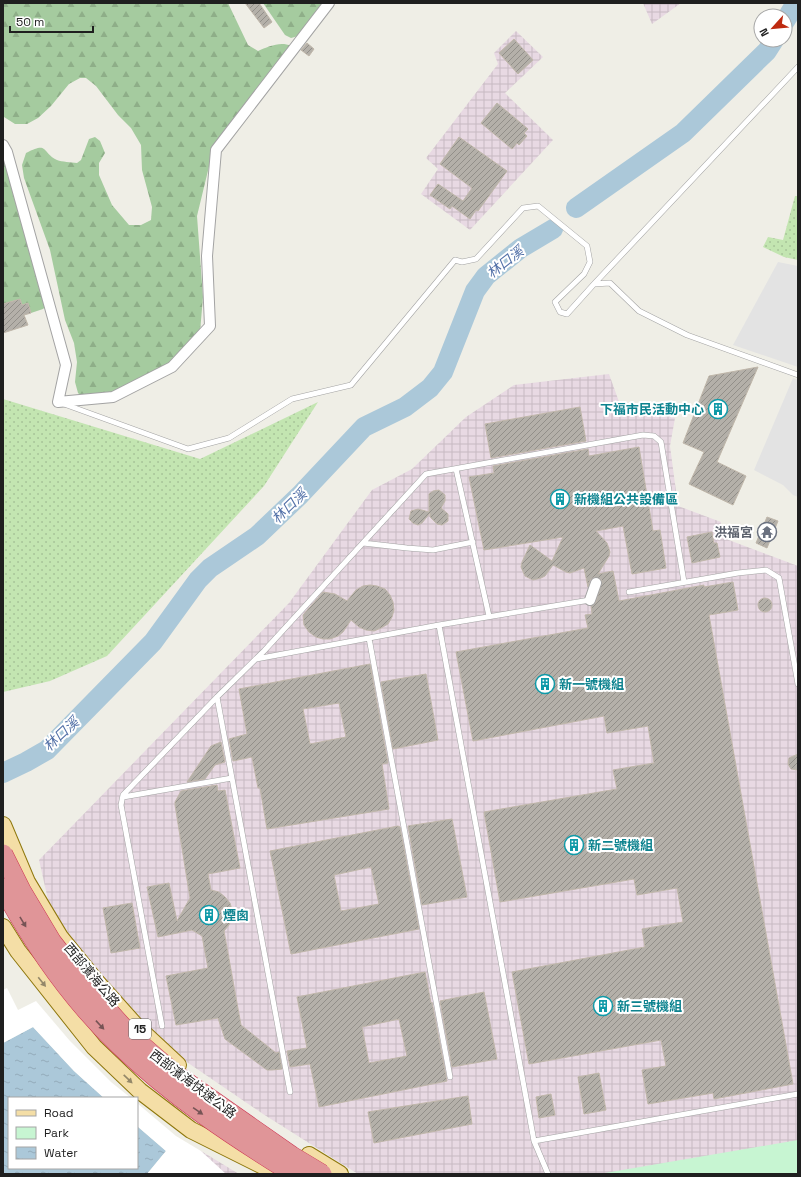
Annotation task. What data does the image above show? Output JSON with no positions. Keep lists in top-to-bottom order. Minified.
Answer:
{"streets":{"highway":["西部濱海快速公路"],"main road":["西部濱海公路","15"]},"water":["林口溪"],"places":{"building":["下福市民活動中心","新機組公共設備區","新一號機組","新二號機組","煙囪","新三號機組"],"temple":["洪福宮"]},"legend":["Road","Park","Water"],"scale_bar":"50 m","north":"bottom left"}
